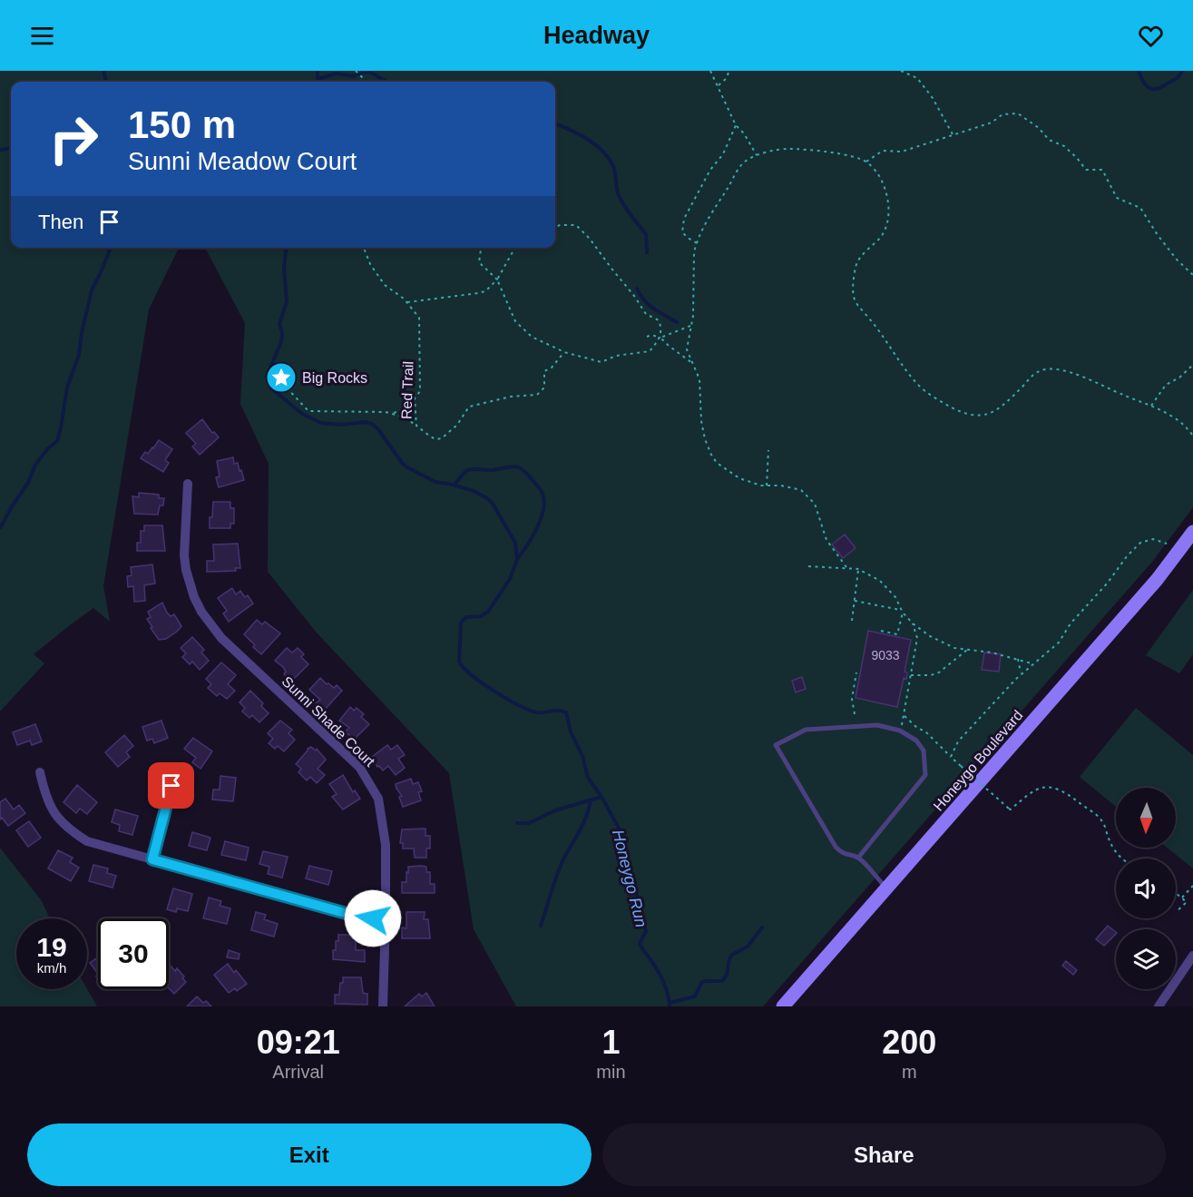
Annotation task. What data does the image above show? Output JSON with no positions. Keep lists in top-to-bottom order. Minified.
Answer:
{"streets":{"main road":["Honeygo Boulevard"],"street":["Sunni Shade Court"],"path":["Red Trail"]},"water":["Honeygo Run"],"places":{"place":["Big Rocks"]},"house_numbers":["9033"],"north":"bottom","page":{"header":"Headway","turn":["150 m","Sunni Meadow Court"],"then":"Then","speed":"19 km/h","limit":"30","eta":["09:21","Arrival","1","min","200","m"],"buttons":["Exit","Share"]}}
